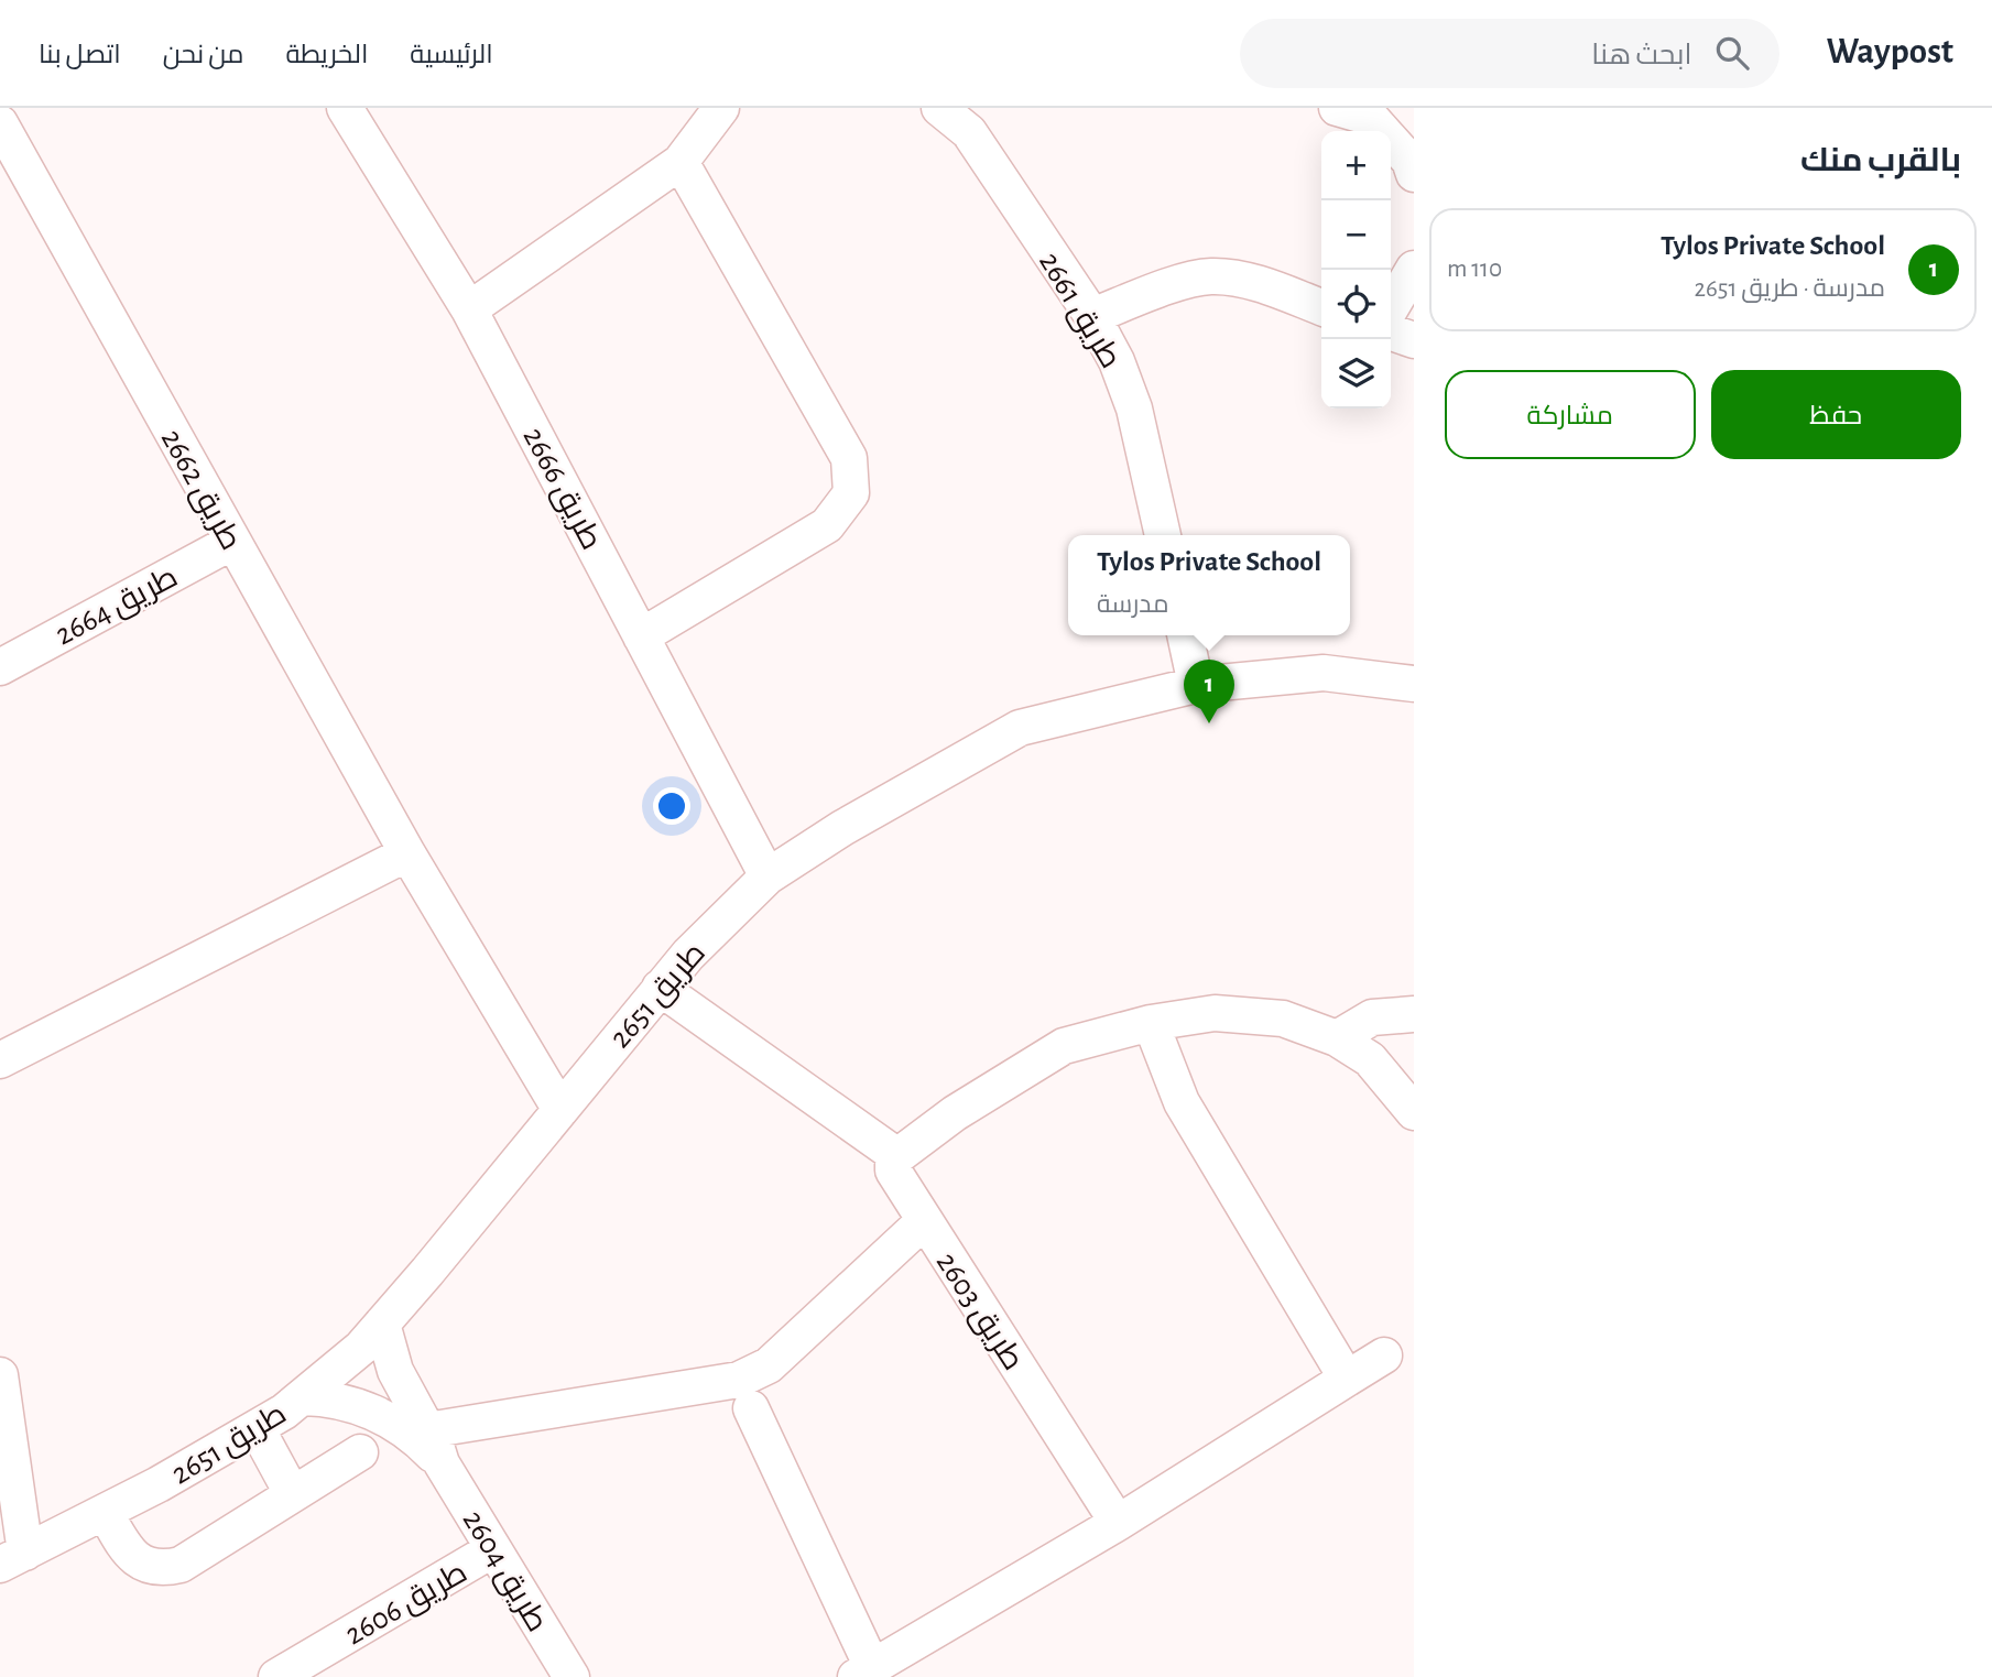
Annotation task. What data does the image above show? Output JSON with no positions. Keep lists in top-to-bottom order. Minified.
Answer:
{"streets":{"street":["طريق 2661","طريق 2666","طريق 2662","طريق 2664","طريق 2651","طريق 2603","طريق 2604","طريق 2606"]},"crossings":[["طريق 2666","طريق 2651"],["طريق 2662","طريق 2664"],["طريق 2662","طريق 2651"],["طريق 2651","طريق 2604"],["طريق 2604","طريق 2606"]],"page":{"header":"Waypost","search":"ابحث هنا","nav":["الرئيسية","الخريطة","من نحن","اتصل بنا"],"heading":"بالقرب منك","map_buttons":["+","−"],"list":[{"mark":"1","name":"Tylos Private School","note":"مدرسة · طريق 2651","value":"110 m"}],"buttons":["حفظ","مشاركة"],"popup":["Tylos Private School","مدرسة"],"pins":"1"}}
